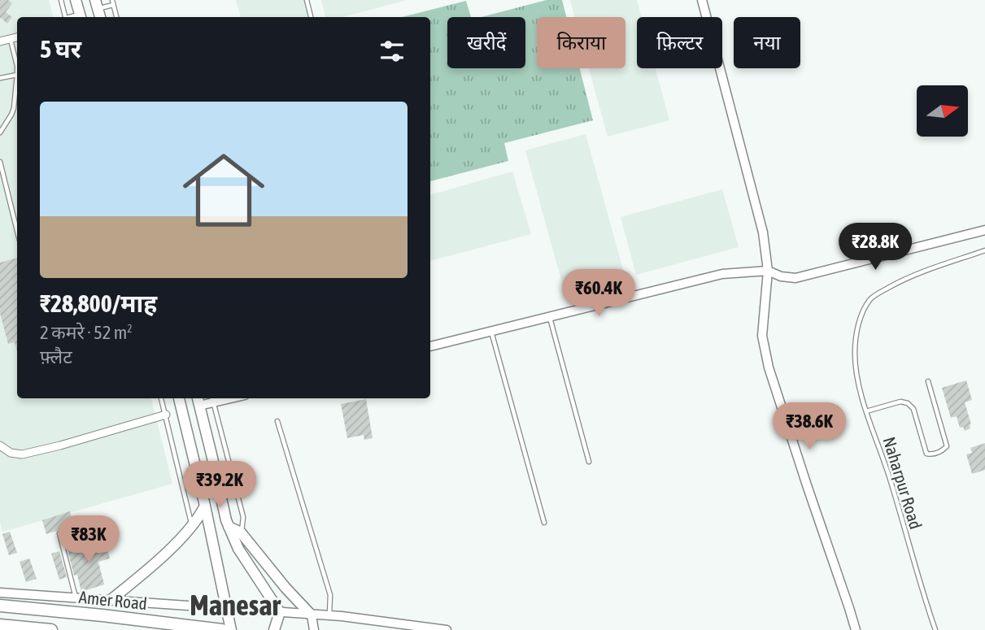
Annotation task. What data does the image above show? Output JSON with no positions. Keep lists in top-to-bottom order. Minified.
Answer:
{"streets":{"highway":["Amer Road"],"lane":["Naharpur Road"]},"districts":["Manesar"],"north":"right","page":{"chip":["खरीदें","किराया","फ़िल्टर","नया"],"heading":"5 घर","list":[{"name":"₹28,800/माह","note":"2 कमरे · 52 m² · फ़्लैट"}],"price":["₹28.8K","₹60.4K","₹38.6K","₹39.2K","₹83K"]}}
